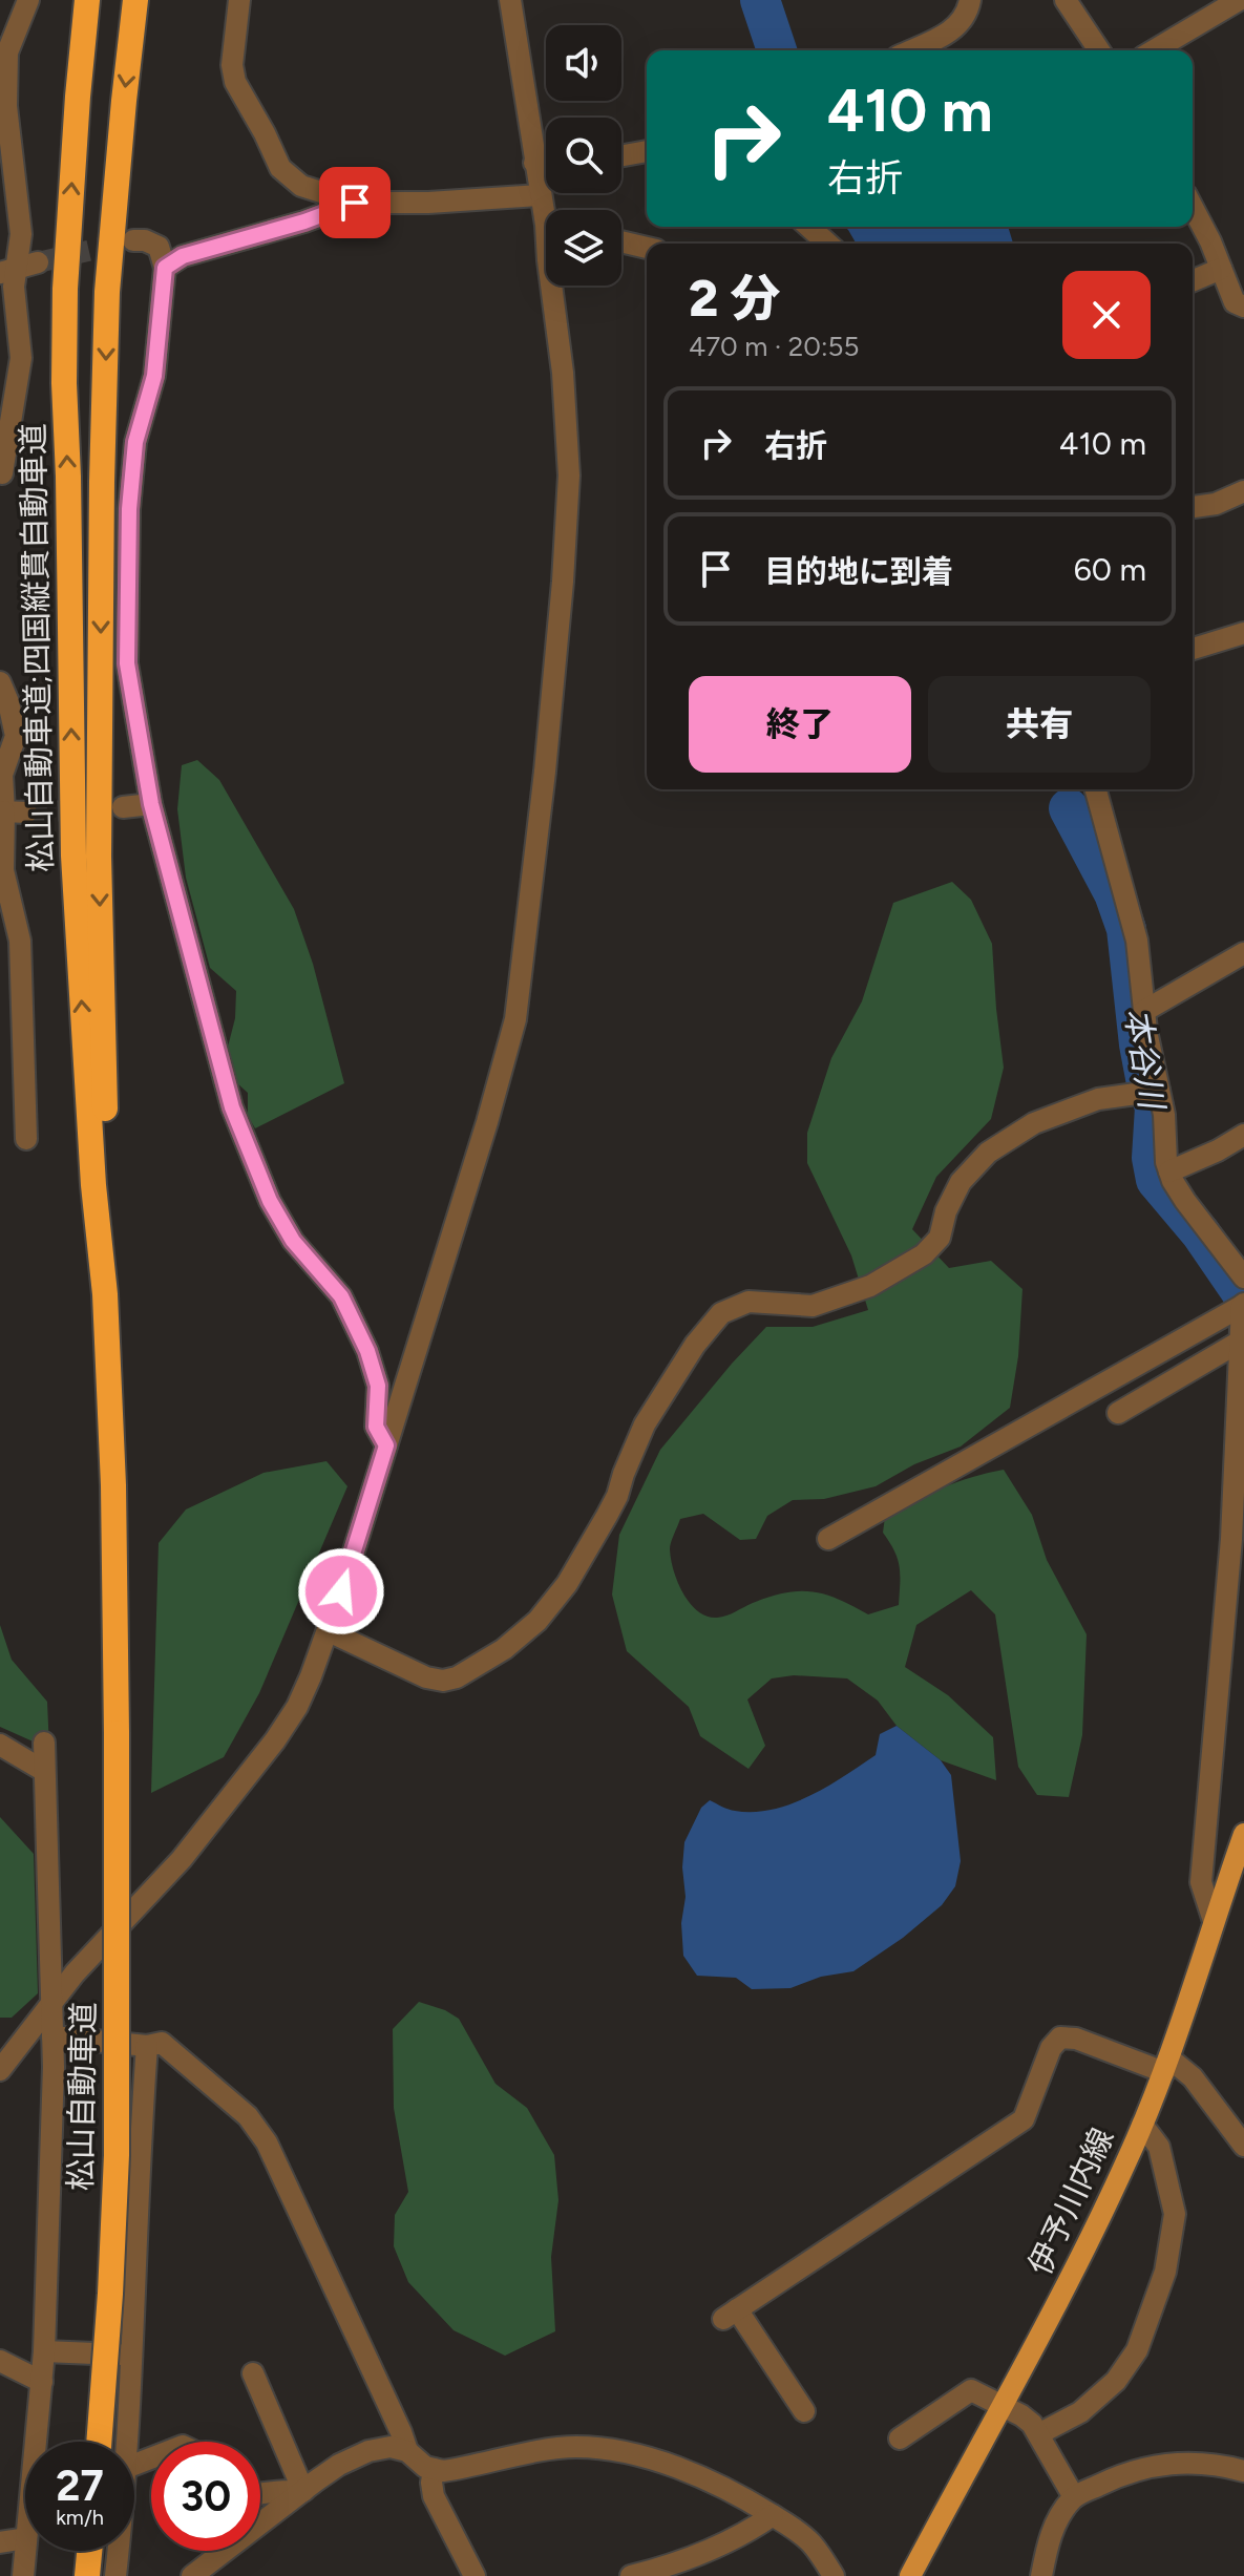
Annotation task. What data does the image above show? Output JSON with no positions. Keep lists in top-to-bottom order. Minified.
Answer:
{"streets":{"highway":["松山自動車道;四国縦貫自動車道","松山自動車道"],"main road":["伊予川内線"]},"crossings":[["松山自動車道;四国縦貫自動車道","松山自動車道"]],"water":["本谷川"],"page":{"turn":["410 m","右折"],"heading":["2 分","470 m · 20:55"],"list":[{"name":"右折","value":"410 m"},{"name":"目的地に到着","value":"60 m"}],"buttons":["終了","共有"],"speed":"27 km/h","limit":"30"}}
